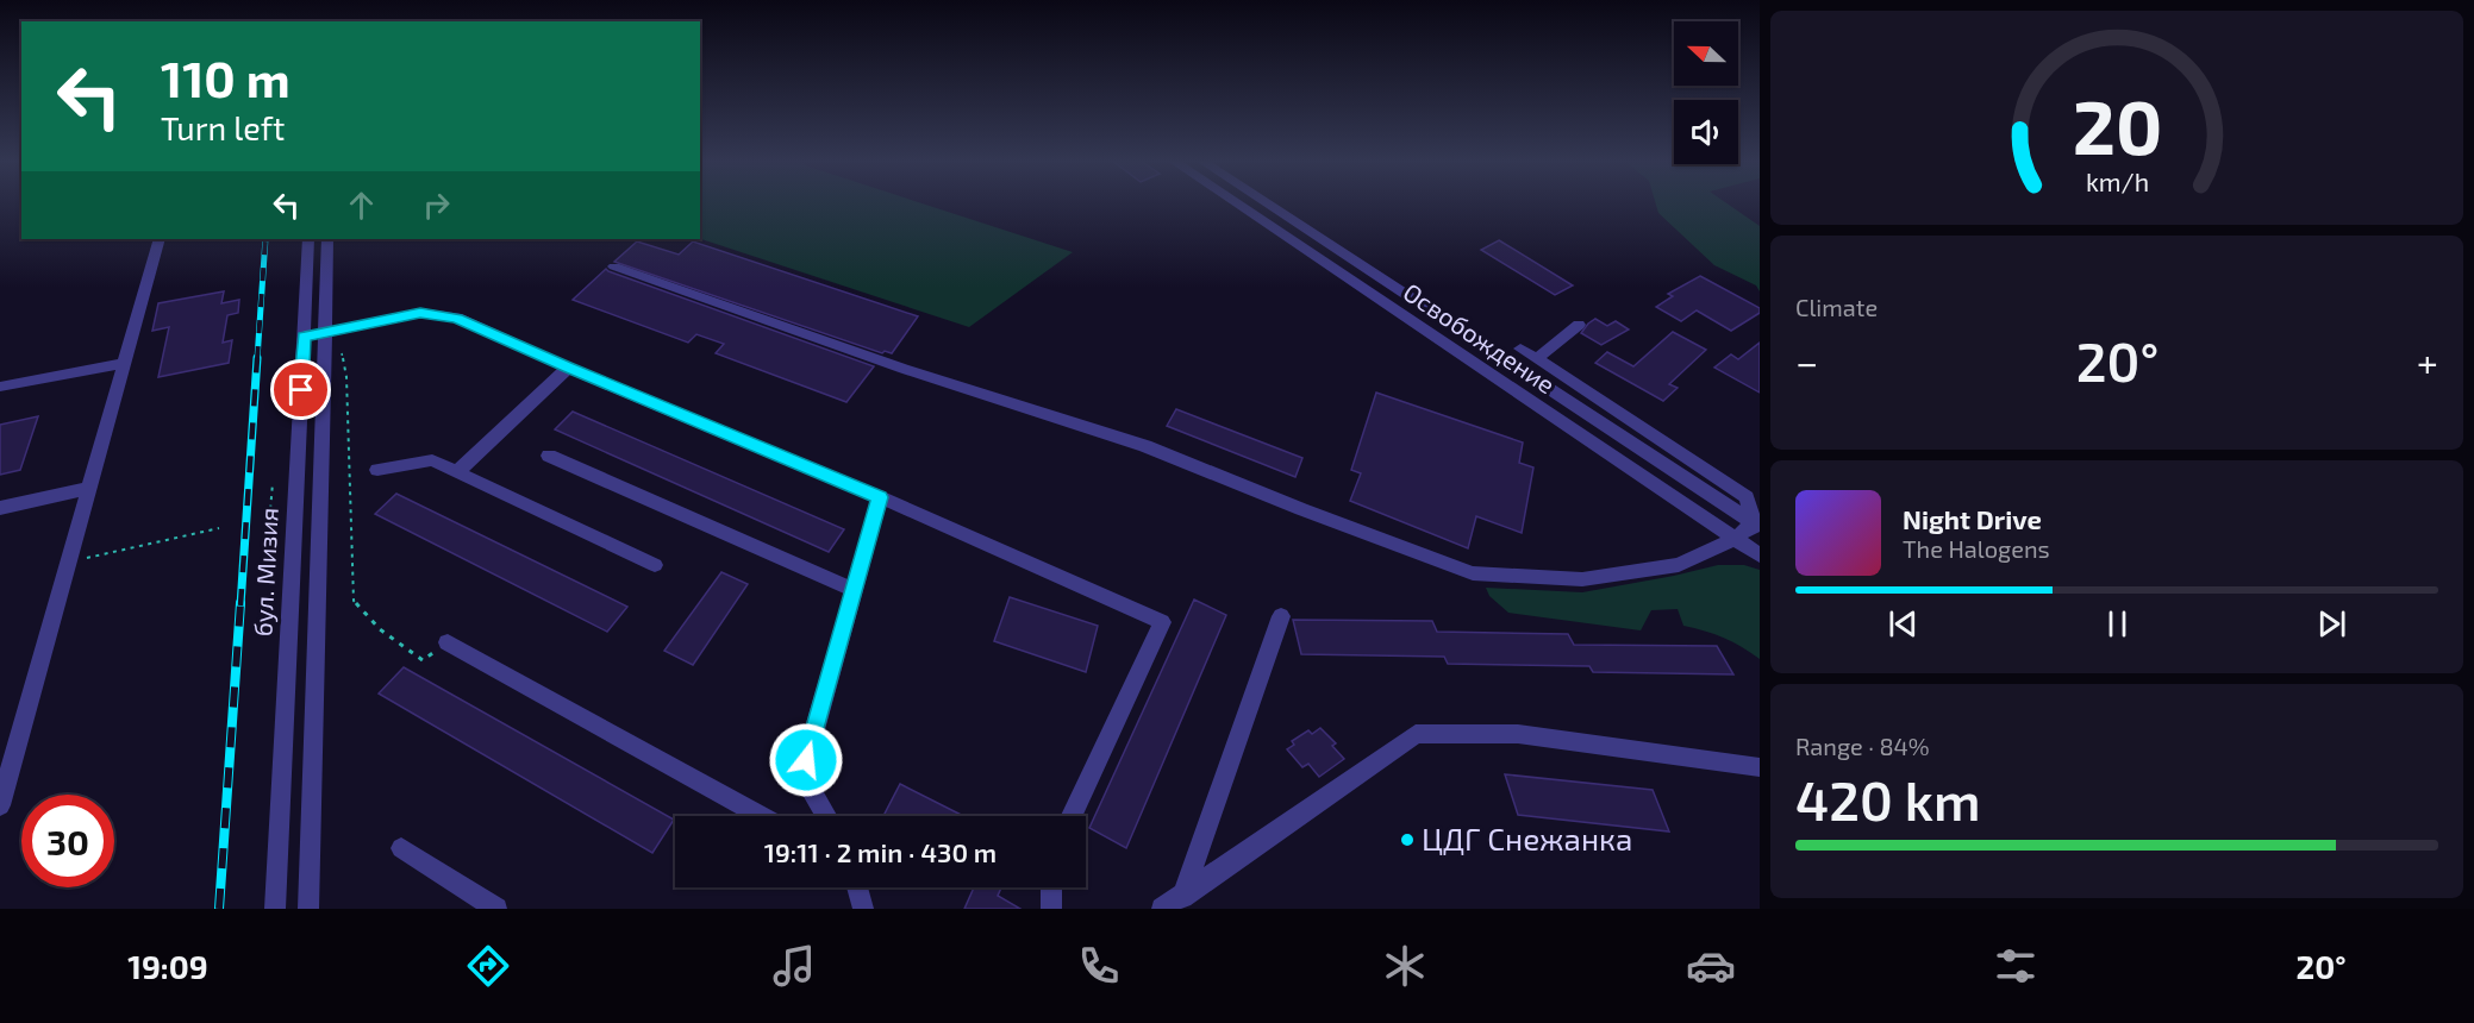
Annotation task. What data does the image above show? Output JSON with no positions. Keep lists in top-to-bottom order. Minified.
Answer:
{"streets":{"street":["Освобождение","бул. Мизия"]},"places":["ЦДГ Снежанка"],"north":"left","page":{"turn":["110 m","Turn left"],"tile":["Climate",["Range · 84%","420 km"]],"heat":["−","20°","+"],"song":["Night Drive","The Halogens"],"limit":"30","trip":"19:11 · 2 min · 430 m","tabs":["19:09","20°"],"gauge":["20","km/h"]}}
